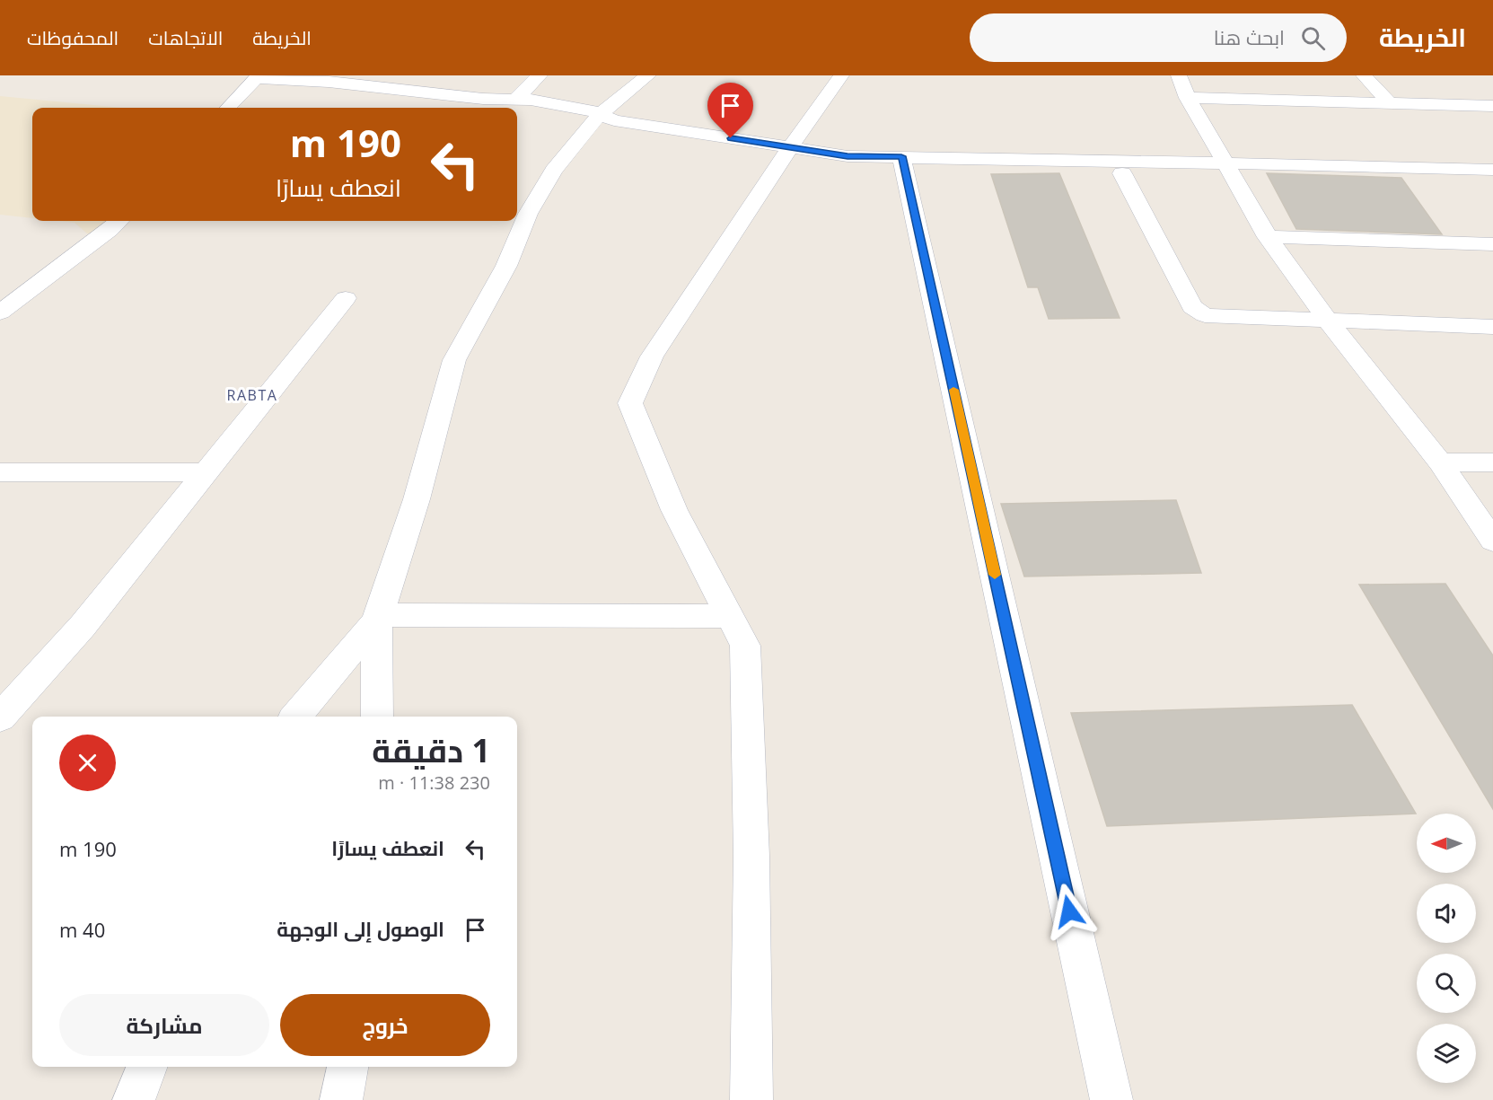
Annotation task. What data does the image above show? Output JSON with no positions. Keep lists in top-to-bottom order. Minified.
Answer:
{"districts":["RABTA"],"north":"left","page":{"header":"الخريطة","search":"ابحث هنا","nav":["الخريطة","الاتجاهات","المحفوظات"],"turn":["190 m","انعطف يسارًا"],"heading":["1 دقيقة","230 m · 11:38"],"list":[{"name":"انعطف يسارًا","value":"190 m"},{"name":"الوصول إلى الوجهة","value":"40 m"}],"buttons":["خروج","مشاركة"]}}
